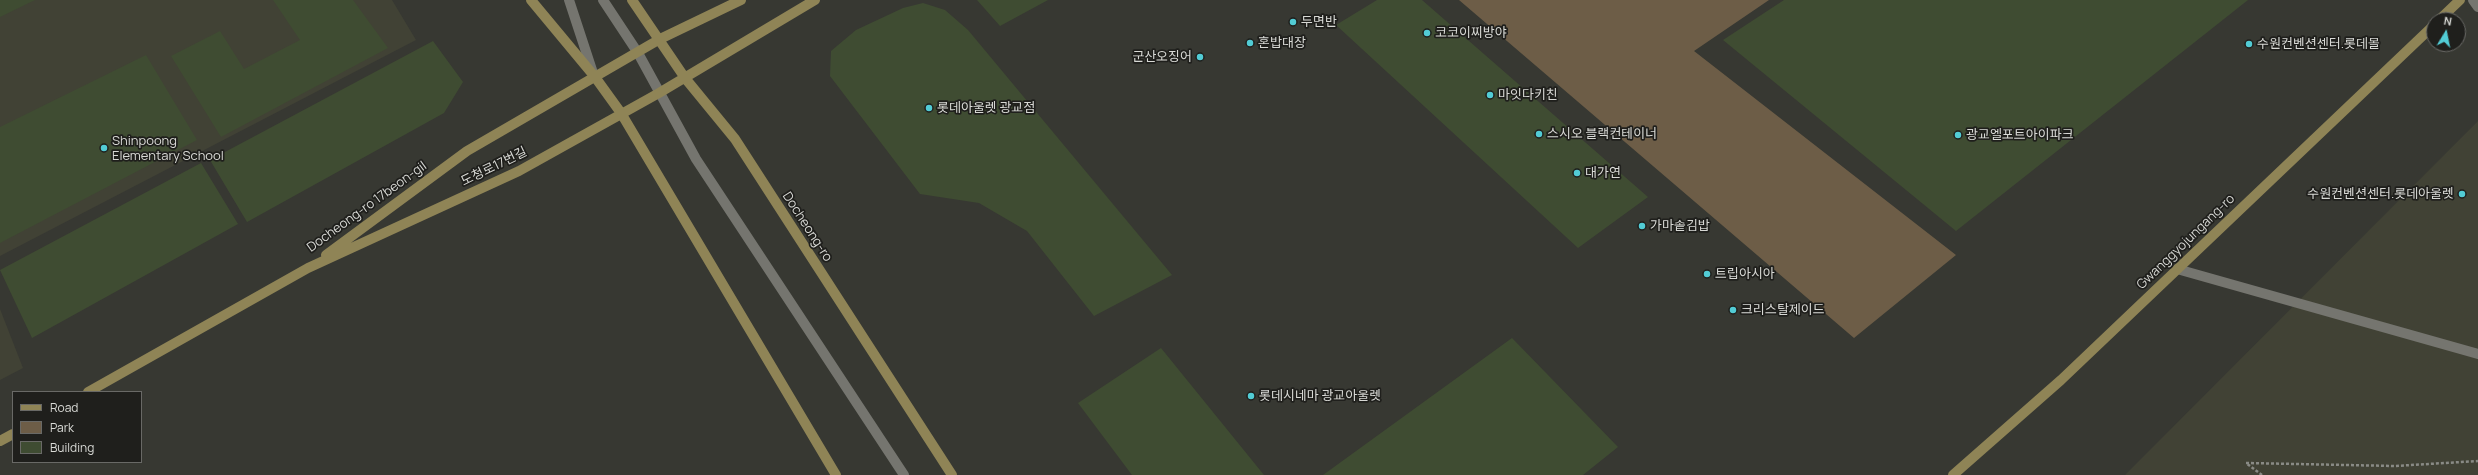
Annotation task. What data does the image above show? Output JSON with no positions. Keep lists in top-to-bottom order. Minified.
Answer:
{"streets":{"main road":["도청로17번길","Docheong-ro 17beon-gil","Docheong-ro","Gwanggyojungang-ro"]},"crossings":[["도청로17번길","Docheong-ro 17beon-gil"],["도청로17번길","Docheong-ro"],["Docheong-ro 17beon-gil","Docheong-ro"]],"places":["두면반","코코이찌방야","혼밥대장","수원컨벤션센터.롯데몰","군산오징어","마잇다키친","롯데아울렛 광교점","스시오 블랙컨테이너","광교엘포트아이파크","Shinpoong Elementary School","대가연","수원컨벤션센터.롯데아울렛","가마솥김밥","트립아시아","크리스탈제이드","롯데시네마 광교아울렛"],"legend":["Road","Park","Building"],"north":"top"}
